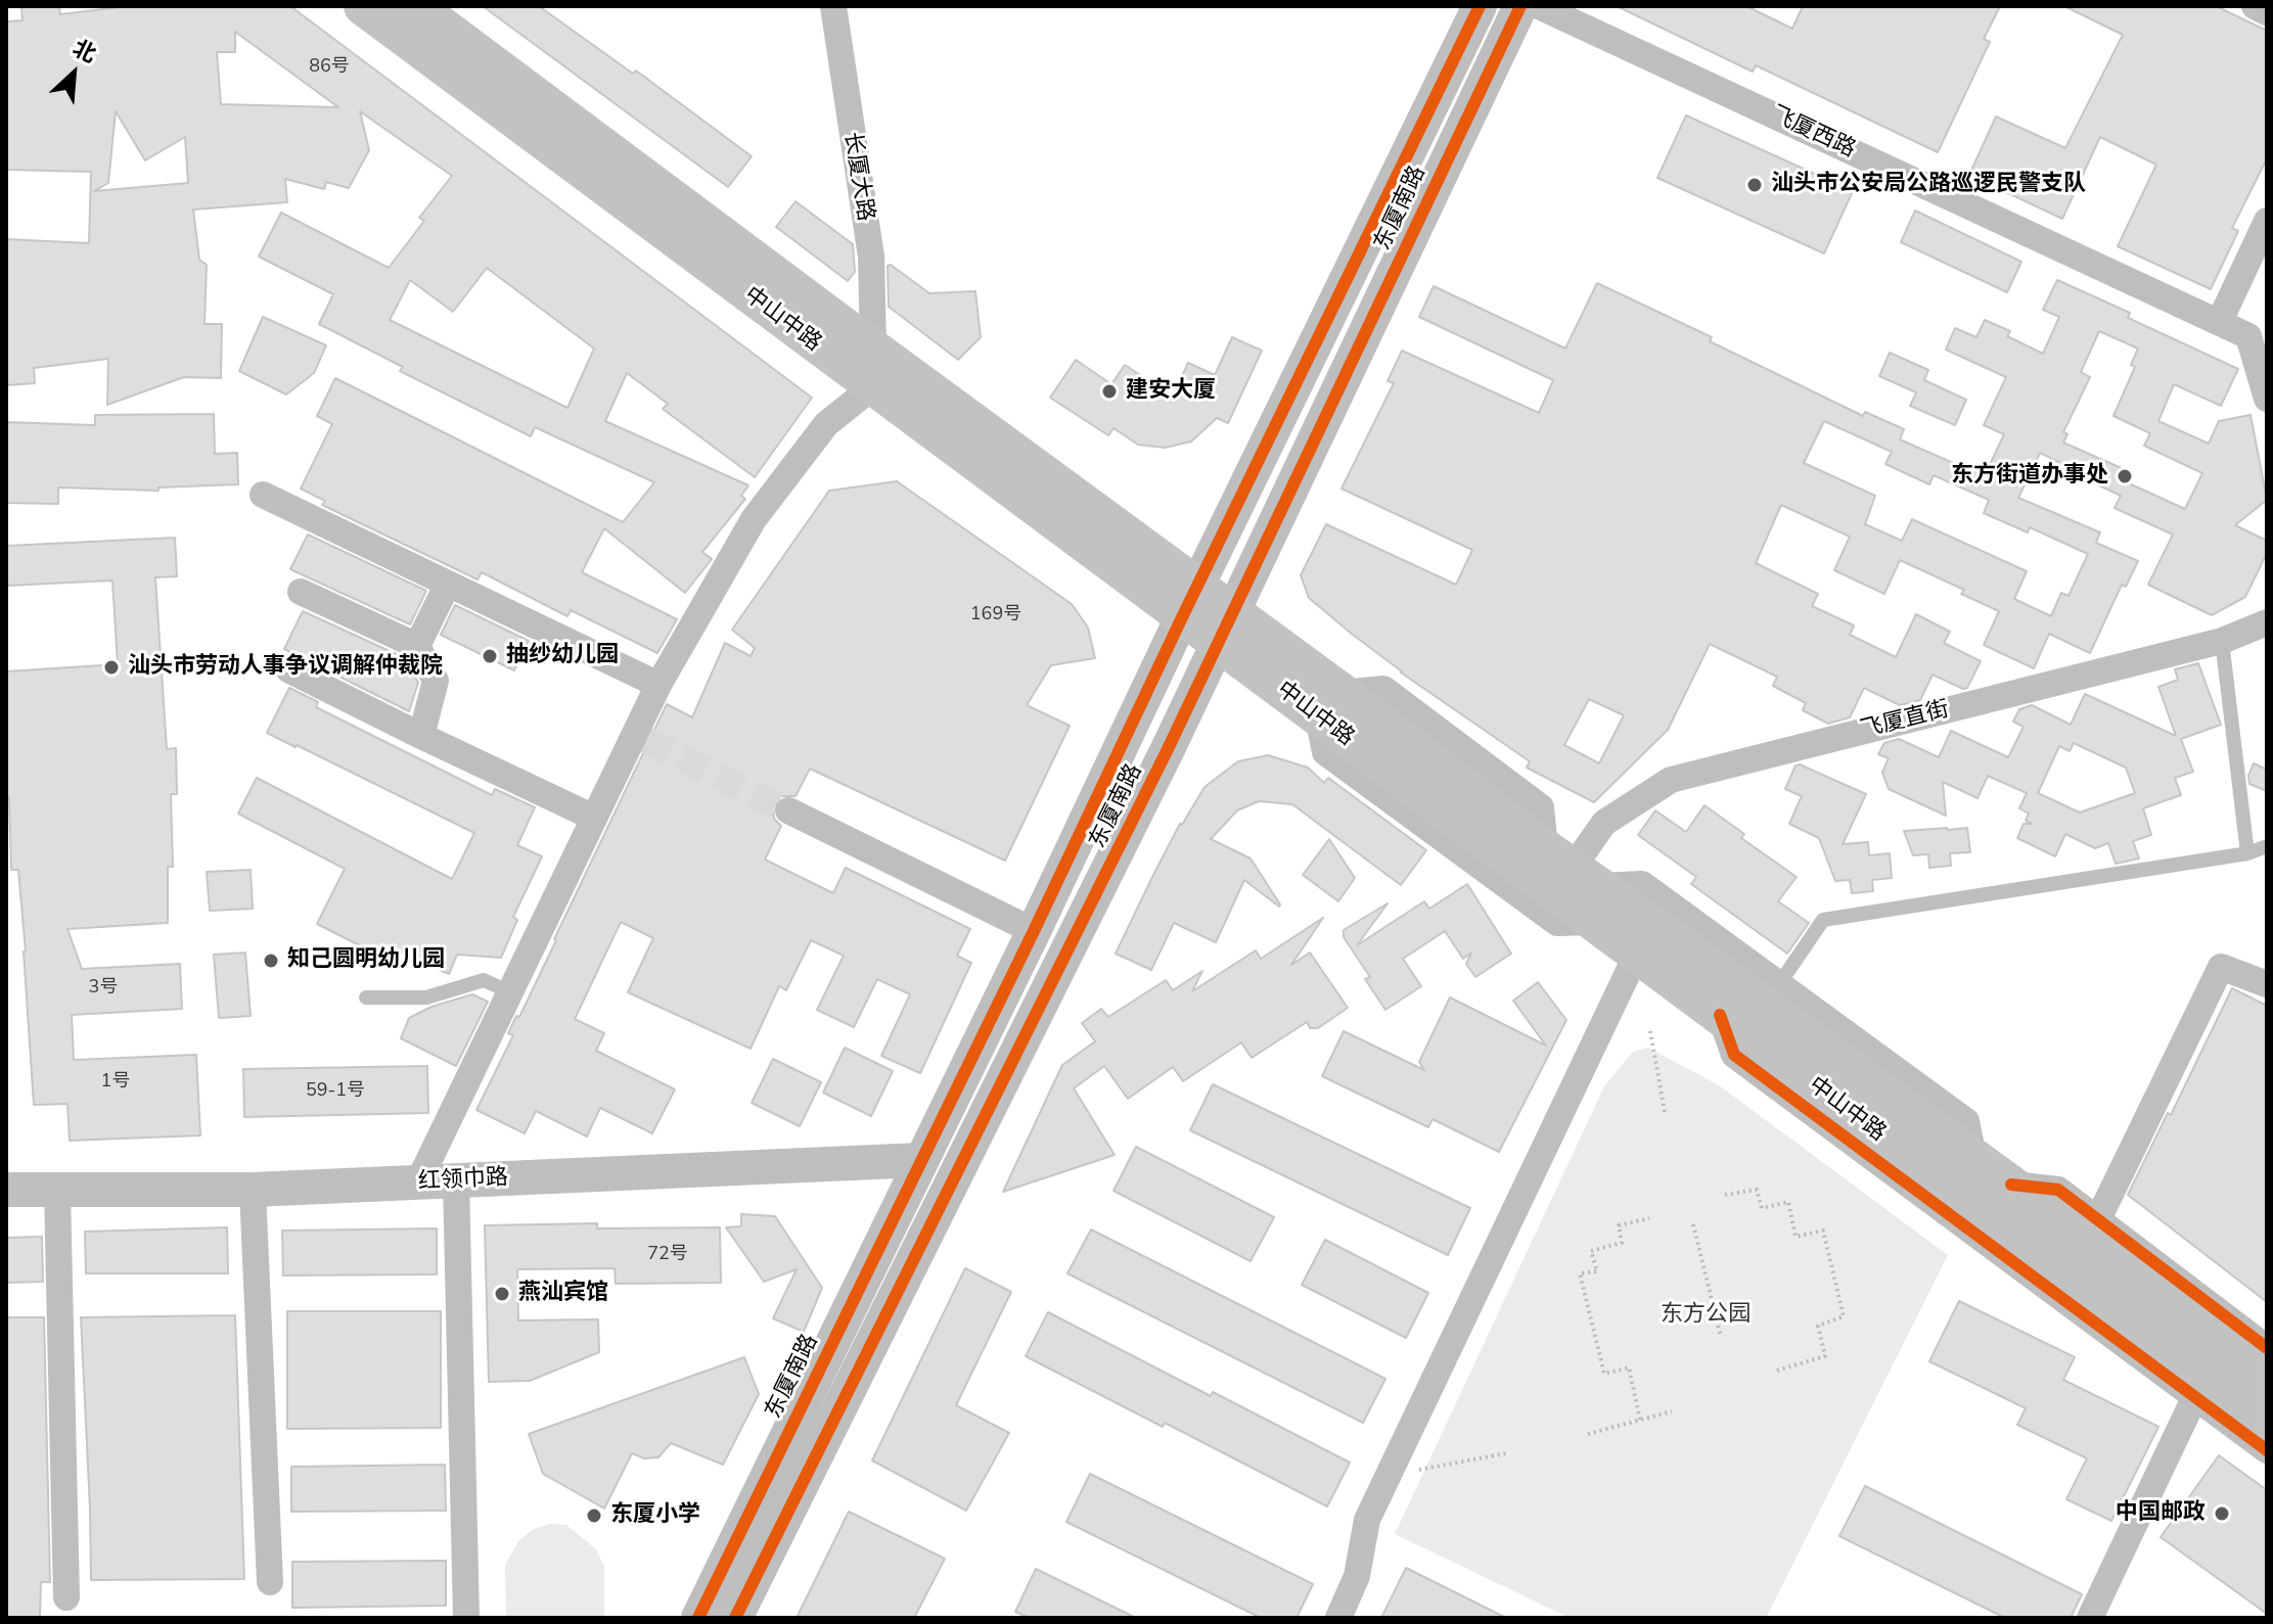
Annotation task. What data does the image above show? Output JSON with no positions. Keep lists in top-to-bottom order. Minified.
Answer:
{"streets":{"main road":["中山中路"],"street":["飞厦西路","长厦大路","东厦南路","飞厦直街","红领巾路"]},"crossings":[["长厦大路","中山中路"],["东厦南路","中山中路"],["东厦南路","红领巾路"],["中山中路","飞厦直街"]],"parks":["东方公园"],"places":["汕头市公安局公路巡逻民警支队","建安大厦","东方街道办事处","抽纱幼儿园","汕头市劳动人事争议调解仲裁院","知己圆明幼儿园","燕汕宾馆","中国邮政","东厦小学"],"house_numbers":["86号","169号","3号","1号","59-1号","72号"],"north":"top right"}
